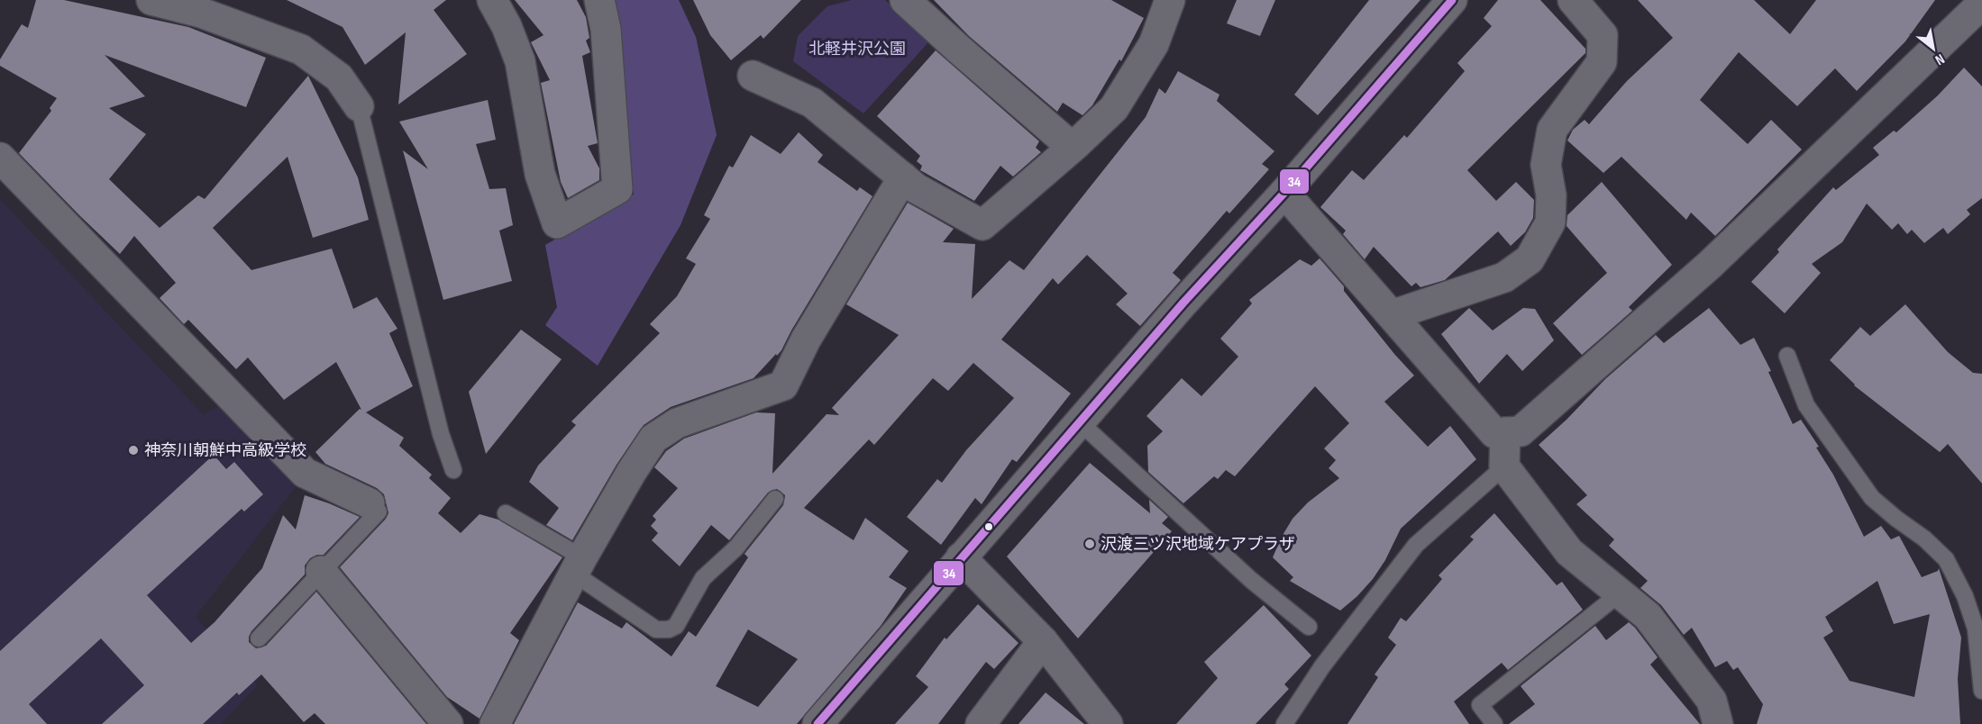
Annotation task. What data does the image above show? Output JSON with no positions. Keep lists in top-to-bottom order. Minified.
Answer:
{"parks":["北軽井沢公園"],"places":["神奈川朝鮮中高級学校","沢渡三ツ沢地域ケアプラザ"],"lines":["transit line 34"],"north":"bottom right"}
